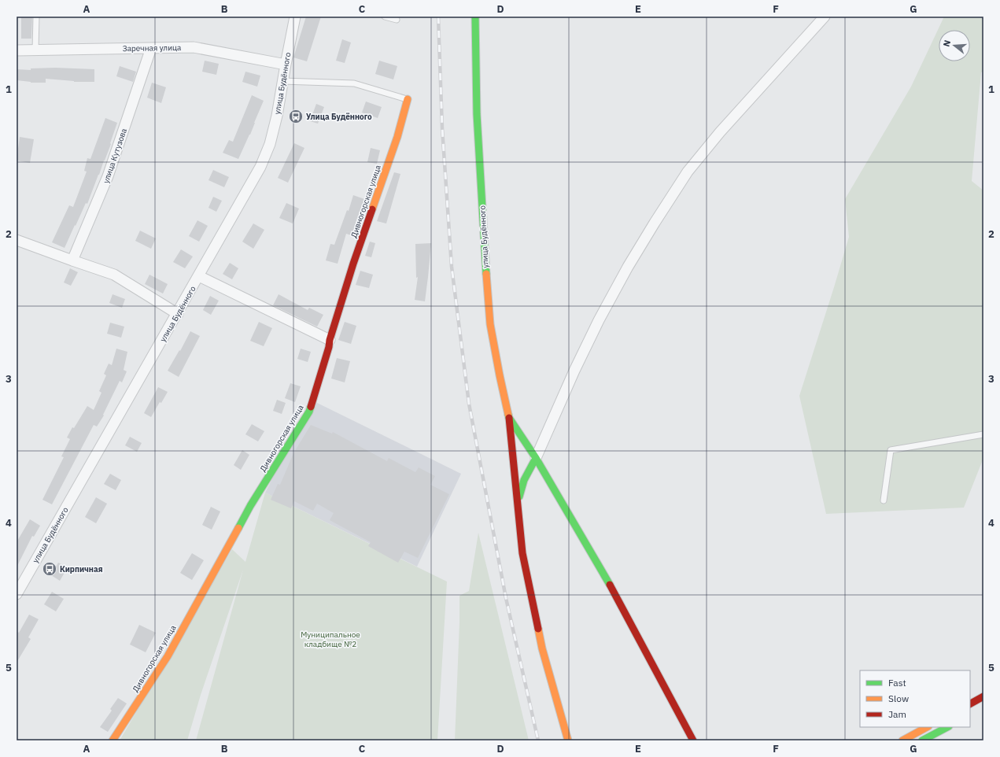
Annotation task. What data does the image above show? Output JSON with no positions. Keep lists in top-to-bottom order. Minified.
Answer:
{"streets":{"street":["Заречная улица","улица Будённого","улица Кутузова","Дивногорская улица"]},"crossings":[["Заречная улица","улица Будённого"],["Заречная улица","улица Кутузова"]],"parks":["Муниципальное кладбище №2"],"places":{"bus stop":["Улица Будённого","Кирпичная"]},"legend":["Fast","Slow","Jam"],"north":"left","grid":{"columns":["A","B","C","D","E","F","G"],"rows":["1","2","3","4","5"]}}
